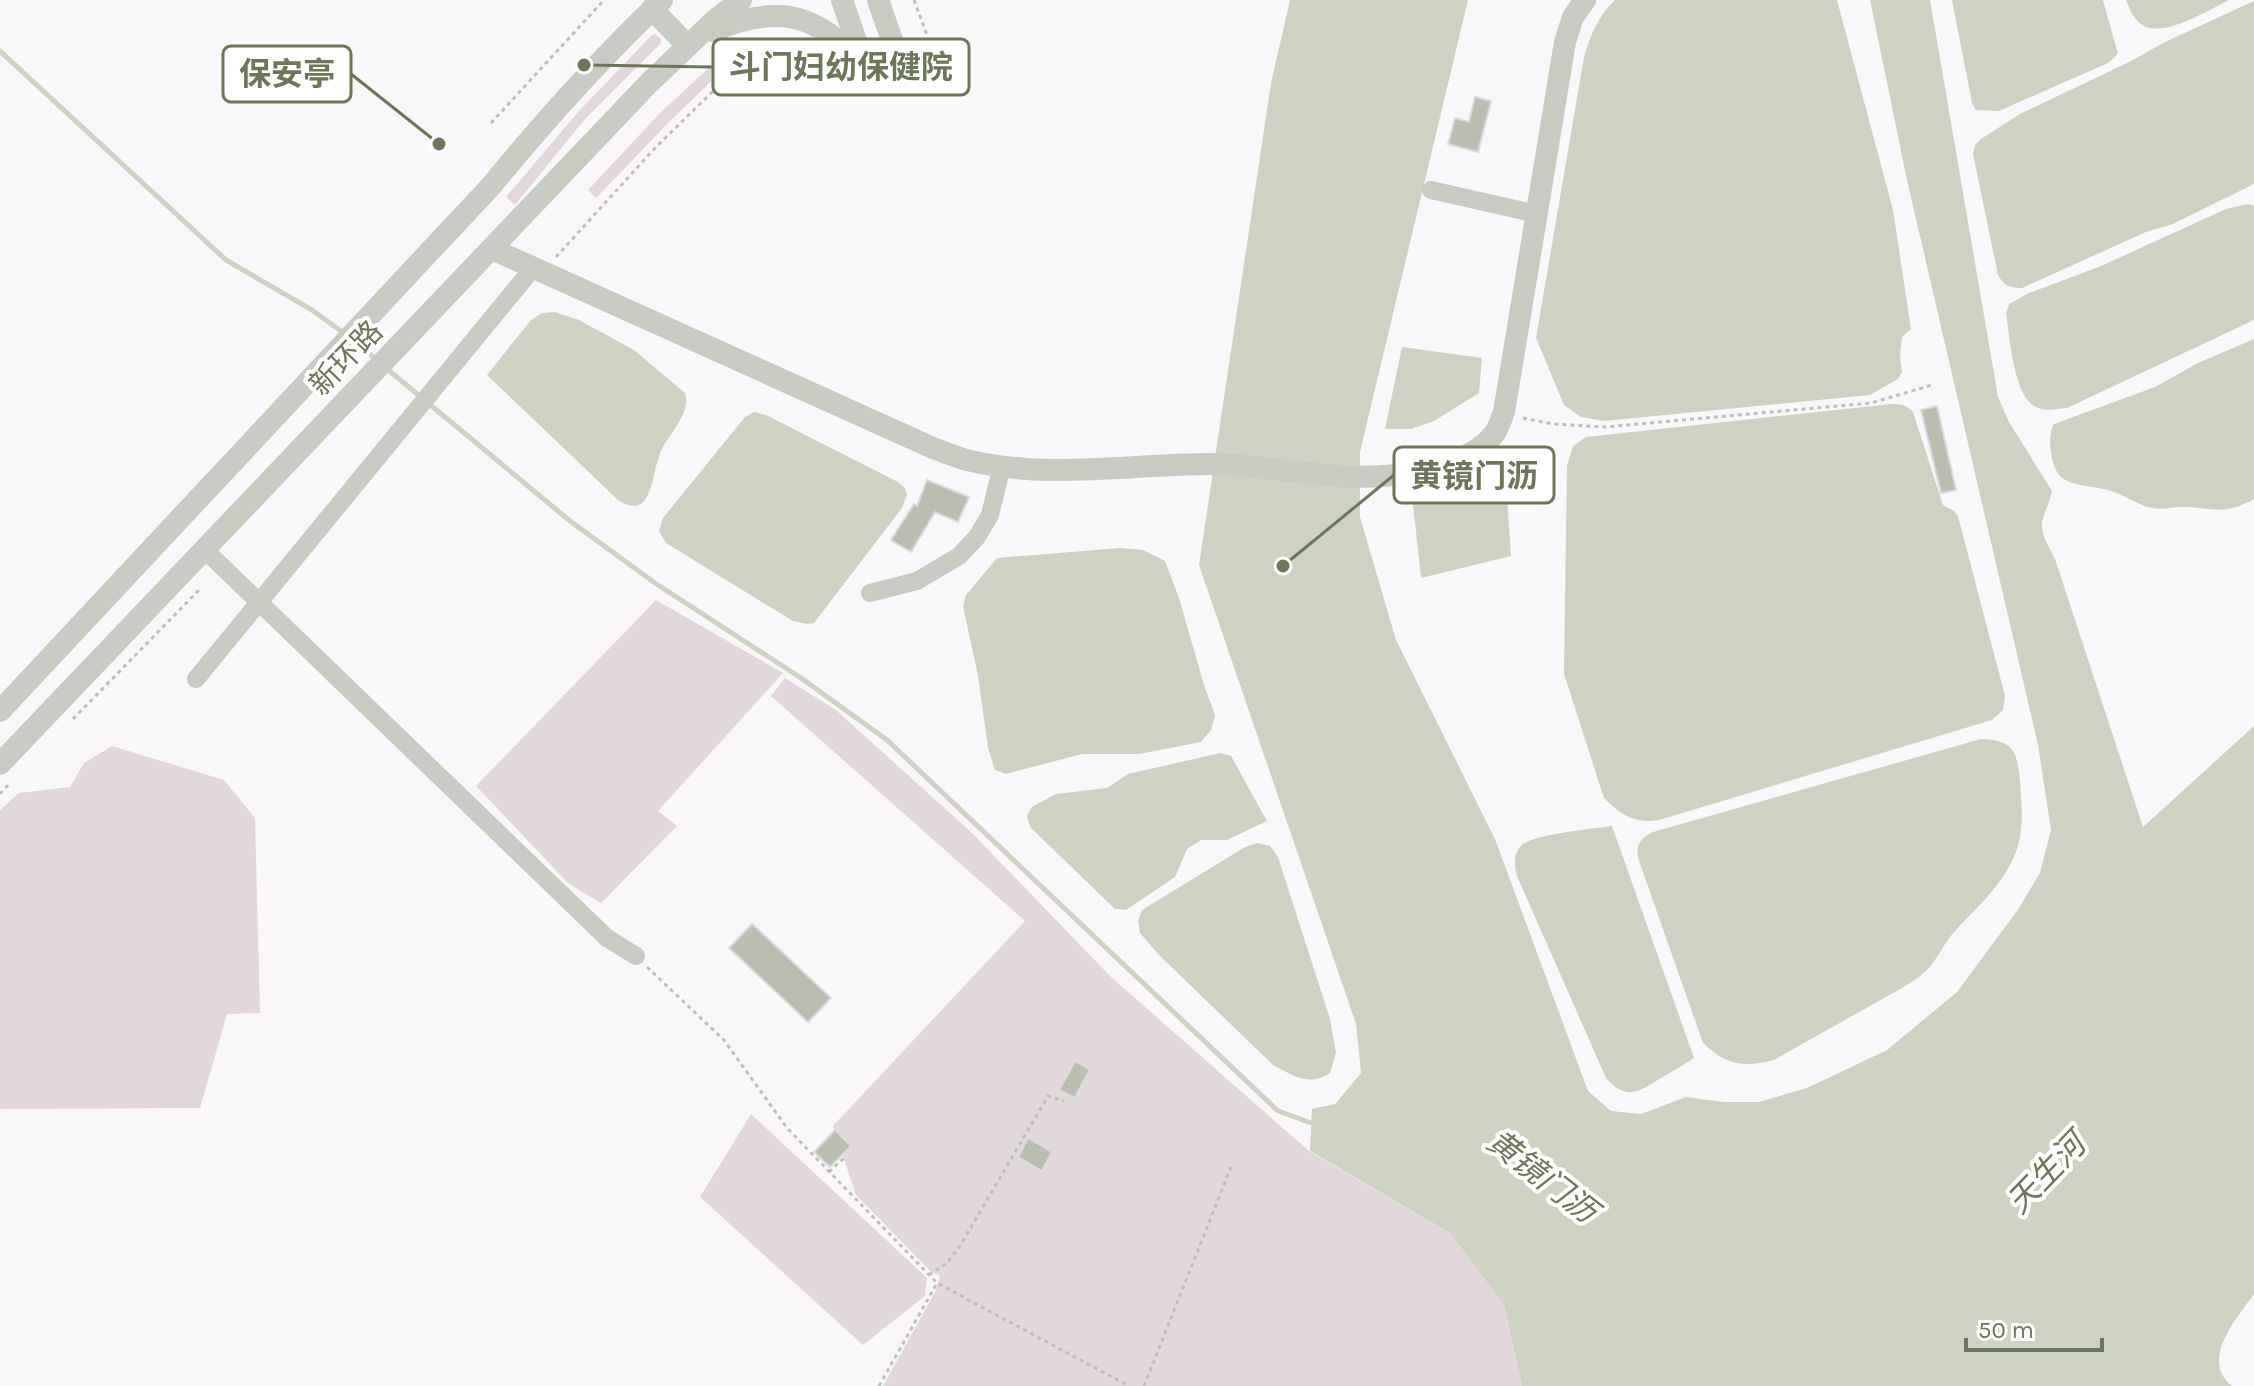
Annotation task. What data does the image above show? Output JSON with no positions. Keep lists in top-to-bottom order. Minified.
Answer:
{"streets":{"street":["新环路"]},"water":["天生河","黄镜门沥"],"places":["斗门妇幼保健院","保安亭","黄镜门沥"],"scale_bar":"50 m"}
